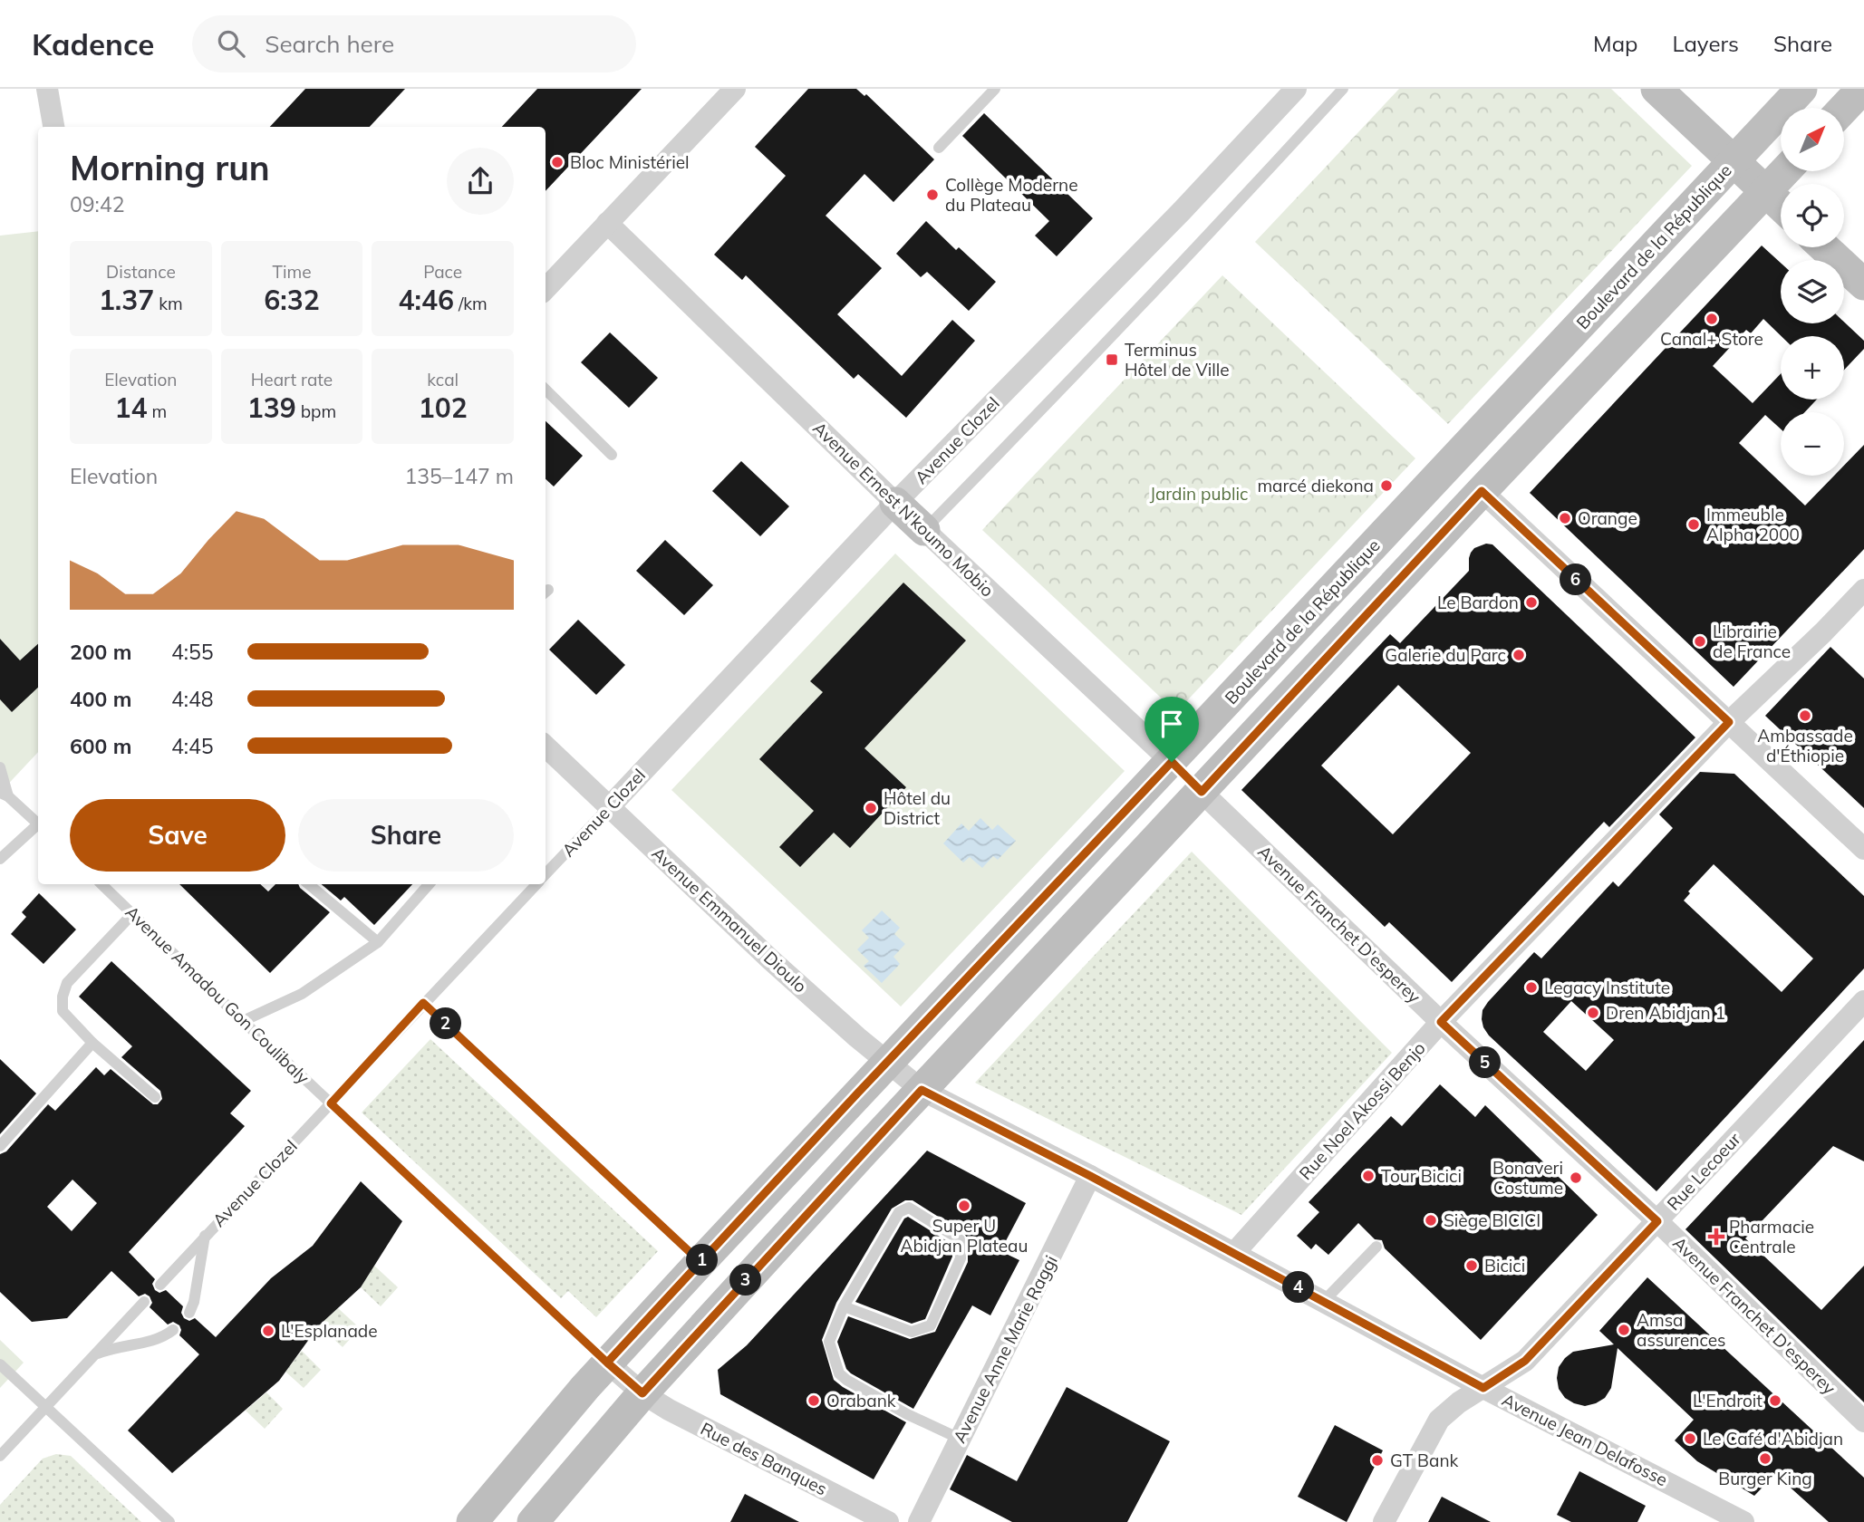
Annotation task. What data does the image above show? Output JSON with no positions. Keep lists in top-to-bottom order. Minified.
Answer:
{"streets":{"main road":["Boulevard de la République","Avenue Ernest N'koumo Mobio"],"street":["Avenue Clozel","Avenue Emmanuel Dioulo","Avenue Franchet D'esperey","Avenue Amadou Gon Coulibaly","Rue Noel Akossi Benjo","Rue Lecoeur","Avenue Anne Marie Raggi","Avenue Jean Delafosse","Rue des Banques"]},"crossings":[["Boulevard de la République","Avenue Ernest N'koumo Mobio"],["Boulevard de la République","Avenue Emmanuel Dioulo"],["Boulevard de la République","Avenue Amadou Gon Coulibaly"],["Avenue Clozel","Avenue Ernest N'koumo Mobio"],["Avenue Clozel","Avenue Emmanuel Dioulo"],["Avenue Clozel","Avenue Amadou Gon Coulibaly"],["Avenue Ernest N'koumo Mobio","Avenue Franchet D'esperey"],["Avenue Emmanuel Dioulo","Avenue Jean Delafosse"],["Avenue Franchet D'esperey","Rue Noel Akossi Benjo"],["Avenue Franchet D'esperey","Rue Lecoeur"],["Avenue Amadou Gon Coulibaly","Rue des Banques"],["Rue Noel Akossi Benjo","Avenue Jean Delafosse"],["Rue Lecoeur","Avenue Jean Delafosse"],["Avenue Anne Marie Raggi","Avenue Jean Delafosse"]],"parks":["Jardin public"],"places":{"other":["Bloc Ministériel","Collège Moderne du Plateau","Canal+ Store","marcé diekona","Orange","Immeuble Alpha 2000","Le Bardon","Librairie de France","Galerie du Parc","Ambassade d'Éthiopie","Hôtel du District","Legacy Institute","Dren Abidjan 1","Tour Bicici","Bonaveri Costume","Super U Abidjan Plateau","Siège BICICI","Bicici","Amsa assurences","L'Esplanade","Orabank","L'Endroit","Le Café d'Abidjan","Burger King","GT Bank"],"transit":["Terminus Hôtel de Ville"],"health":["Pharmacie Centrale"]},"north":"top right","page":{"header":"Kadence","search":"Search here","nav":["Map","Layers","Share"],"map_buttons":["+","−"],"heading":["Morning run","09:42"],"stats":[["Distance","1.37 km"],["Time","6:32"],["Pace","4:46 /km"],["Elevation","14 m"],["Heart rate","139 bpm"],["kcal","102"]],"chart":["Elevation","135–147 m"],"pins":["6","2","5","1","3","4"],"list":[{"name":"200 m","note":"4:55"},{"name":"400 m","note":"4:48"},{"name":"600 m","note":"4:45"}],"buttons":["Save","Share"]}}
